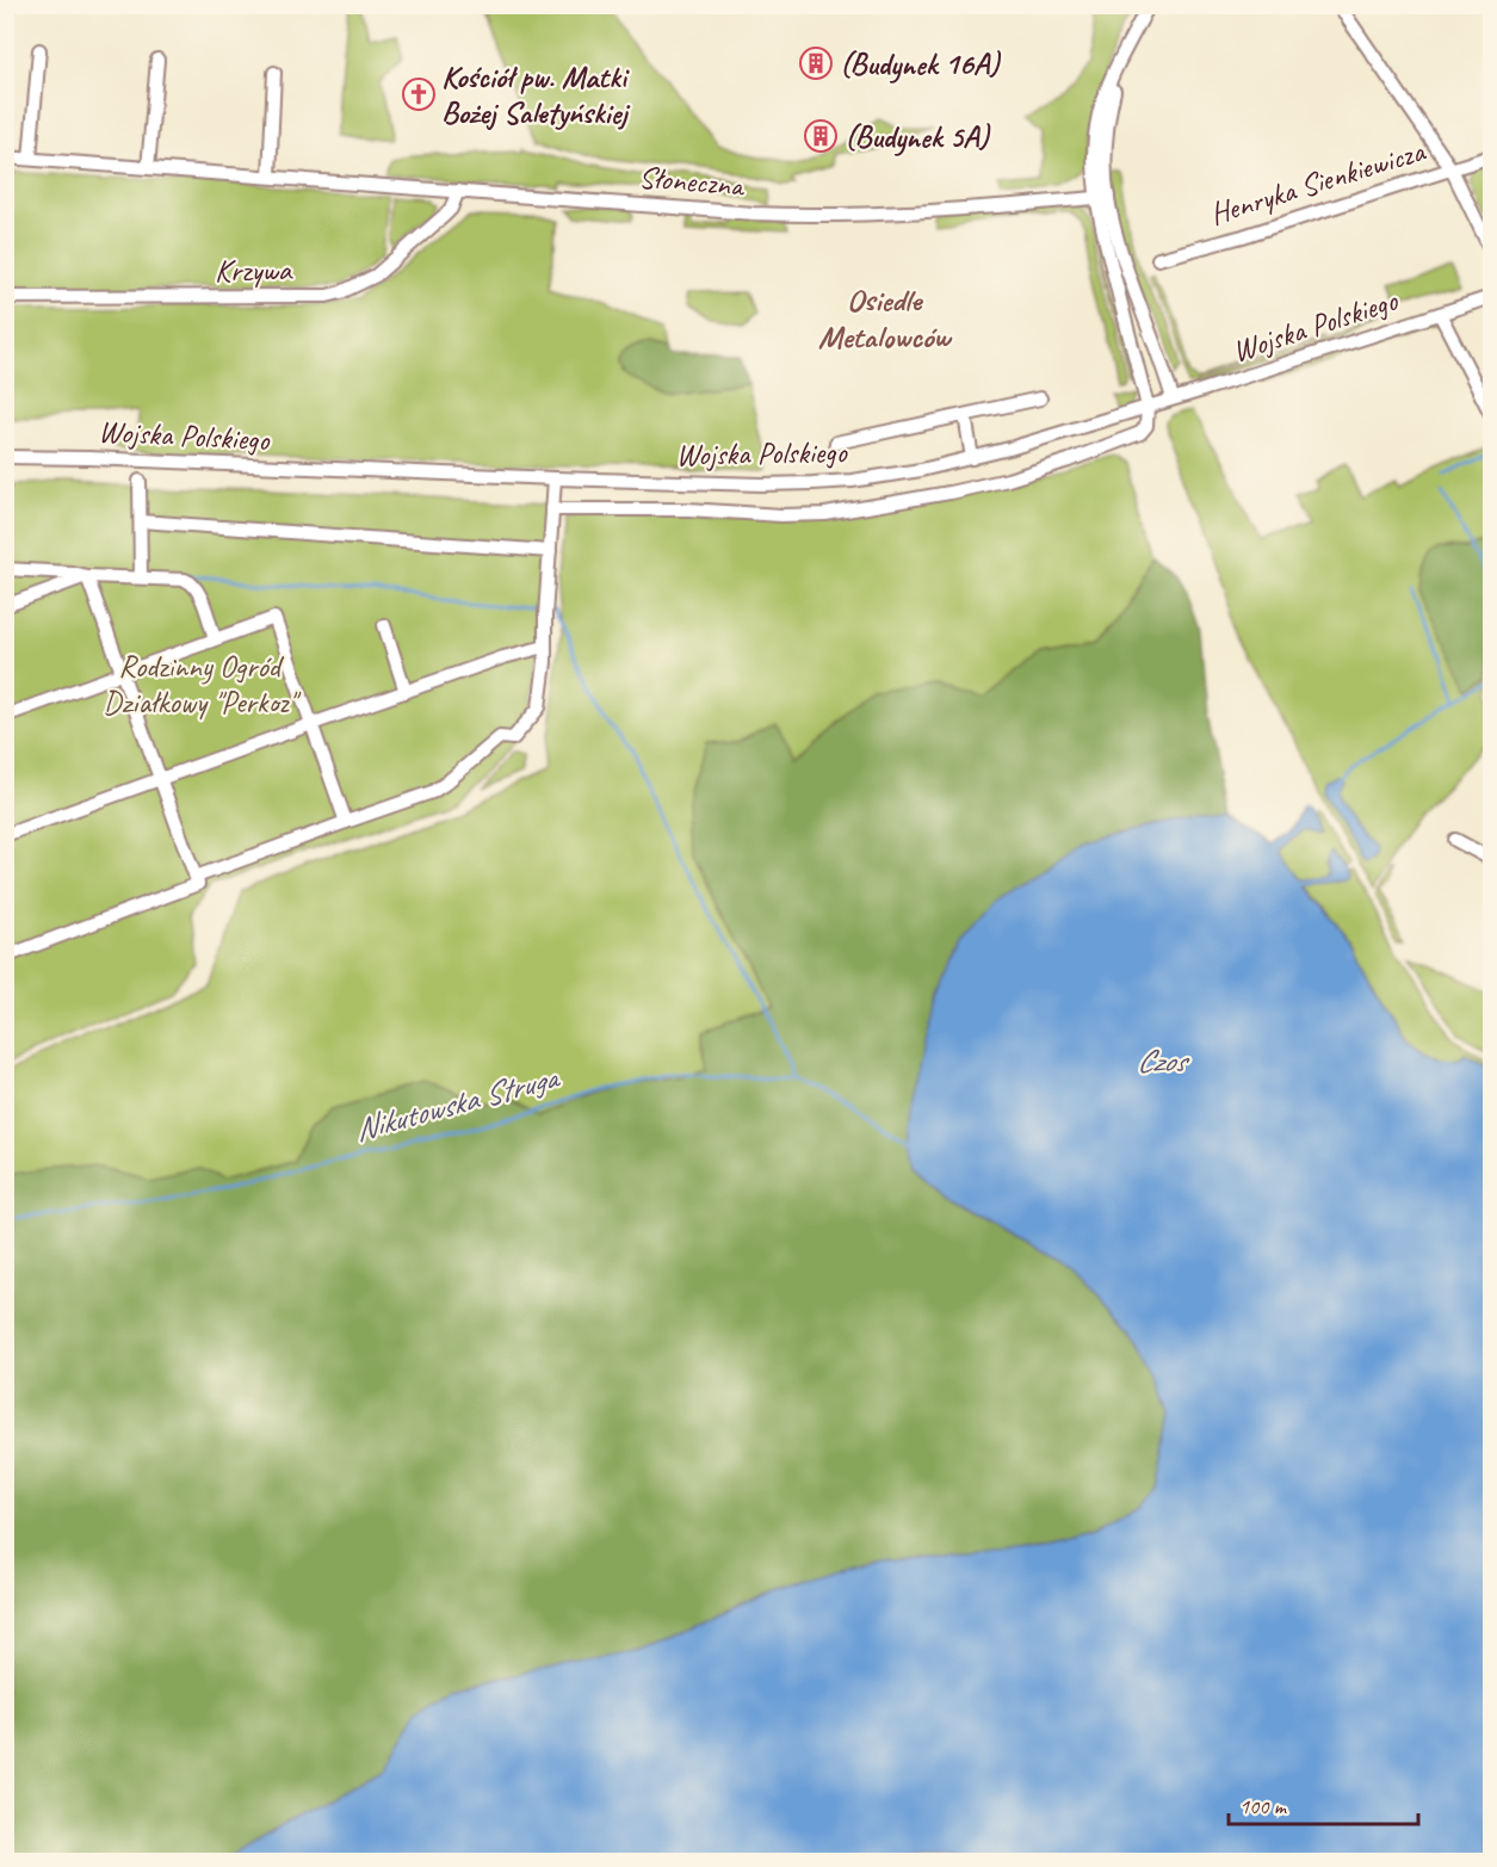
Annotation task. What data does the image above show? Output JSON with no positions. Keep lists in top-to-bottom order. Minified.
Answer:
{"streets":{"street":["Słoneczna","Henryka Sienkiewicza","Krzywa","Wojska Polskiego"]},"crossings":[["Słoneczna","Krzywa"]],"districts":["Osiedle Metalowców"],"water":["Czos","Nikutowska Struga"],"parks":["Rodzinny Ogród Działkowy \"Perkoz\""],"places":{"building":["(Budynek 16A)","(Budynek 5A)"],"church":["Kościół pw. Matki Bożej Saletyńskiej"]},"scale_bar":"100 m"}
